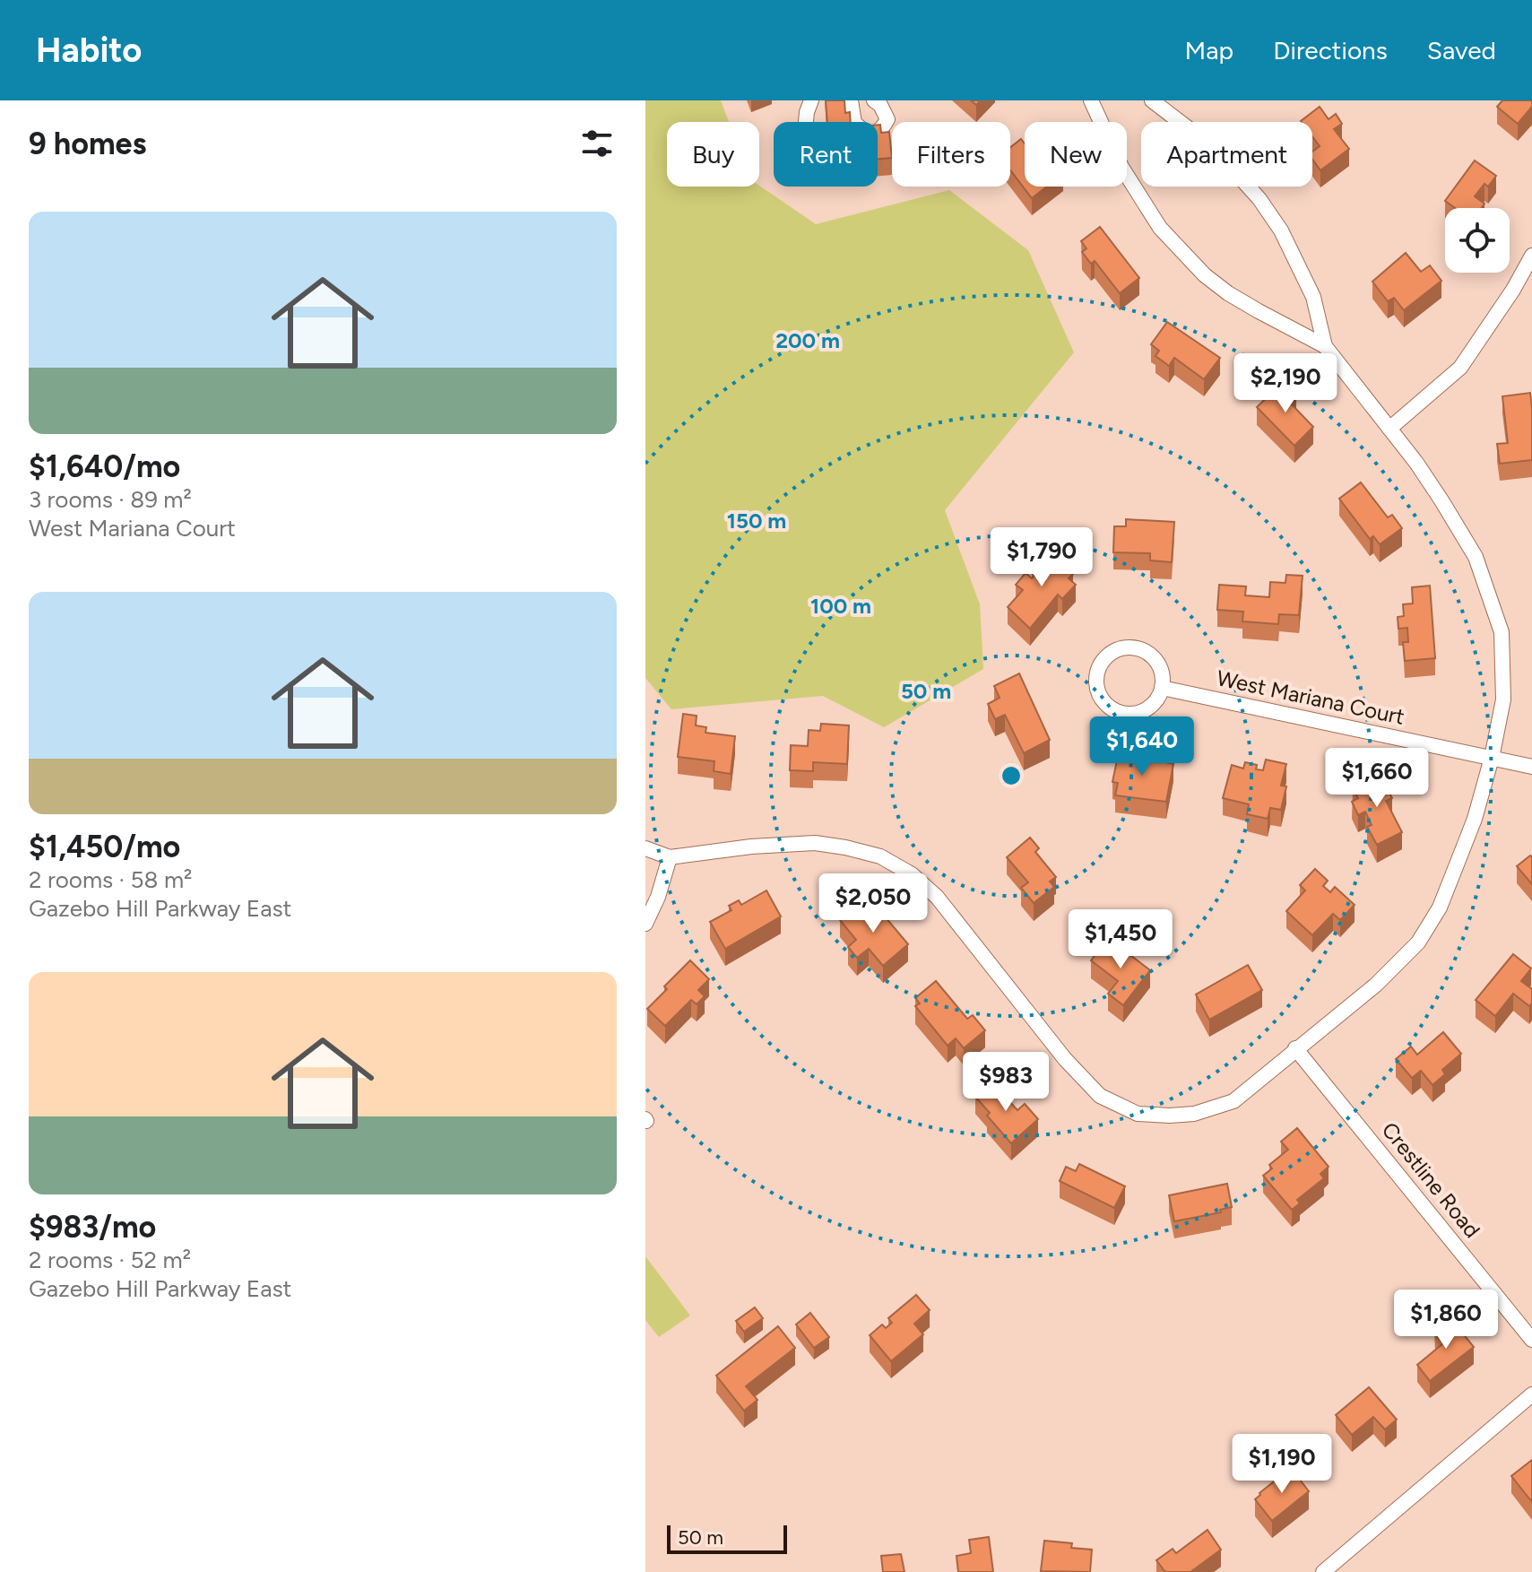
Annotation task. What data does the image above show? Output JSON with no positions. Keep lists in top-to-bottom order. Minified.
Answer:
{"streets":{"street":["West Mariana Court","Crestline Road"]},"scale_bar":"50 m","page":{"header":"Habito","nav":["Map","Directions","Saved"],"heading":"9 homes","chip":["Buy","Rent","Filters","New","Apartment"],"list":[{"name":"$1,640/mo","note":"3 rooms · 89 m² · West Mariana Court"},{"name":"$1,450/mo","note":"2 rooms · 58 m² · Gazebo Hill Parkway East"},{"name":"$983/mo","note":"2 rooms · 52 m² · Gazebo Hill Parkway East"}],"price":["$2,190","$1,790","$1,640","$1,660","$2,050","$1,450","$983","$1,860","$1,190"],"scale":"50 m"},"rings":["200 m","150 m","100 m","50 m"]}
